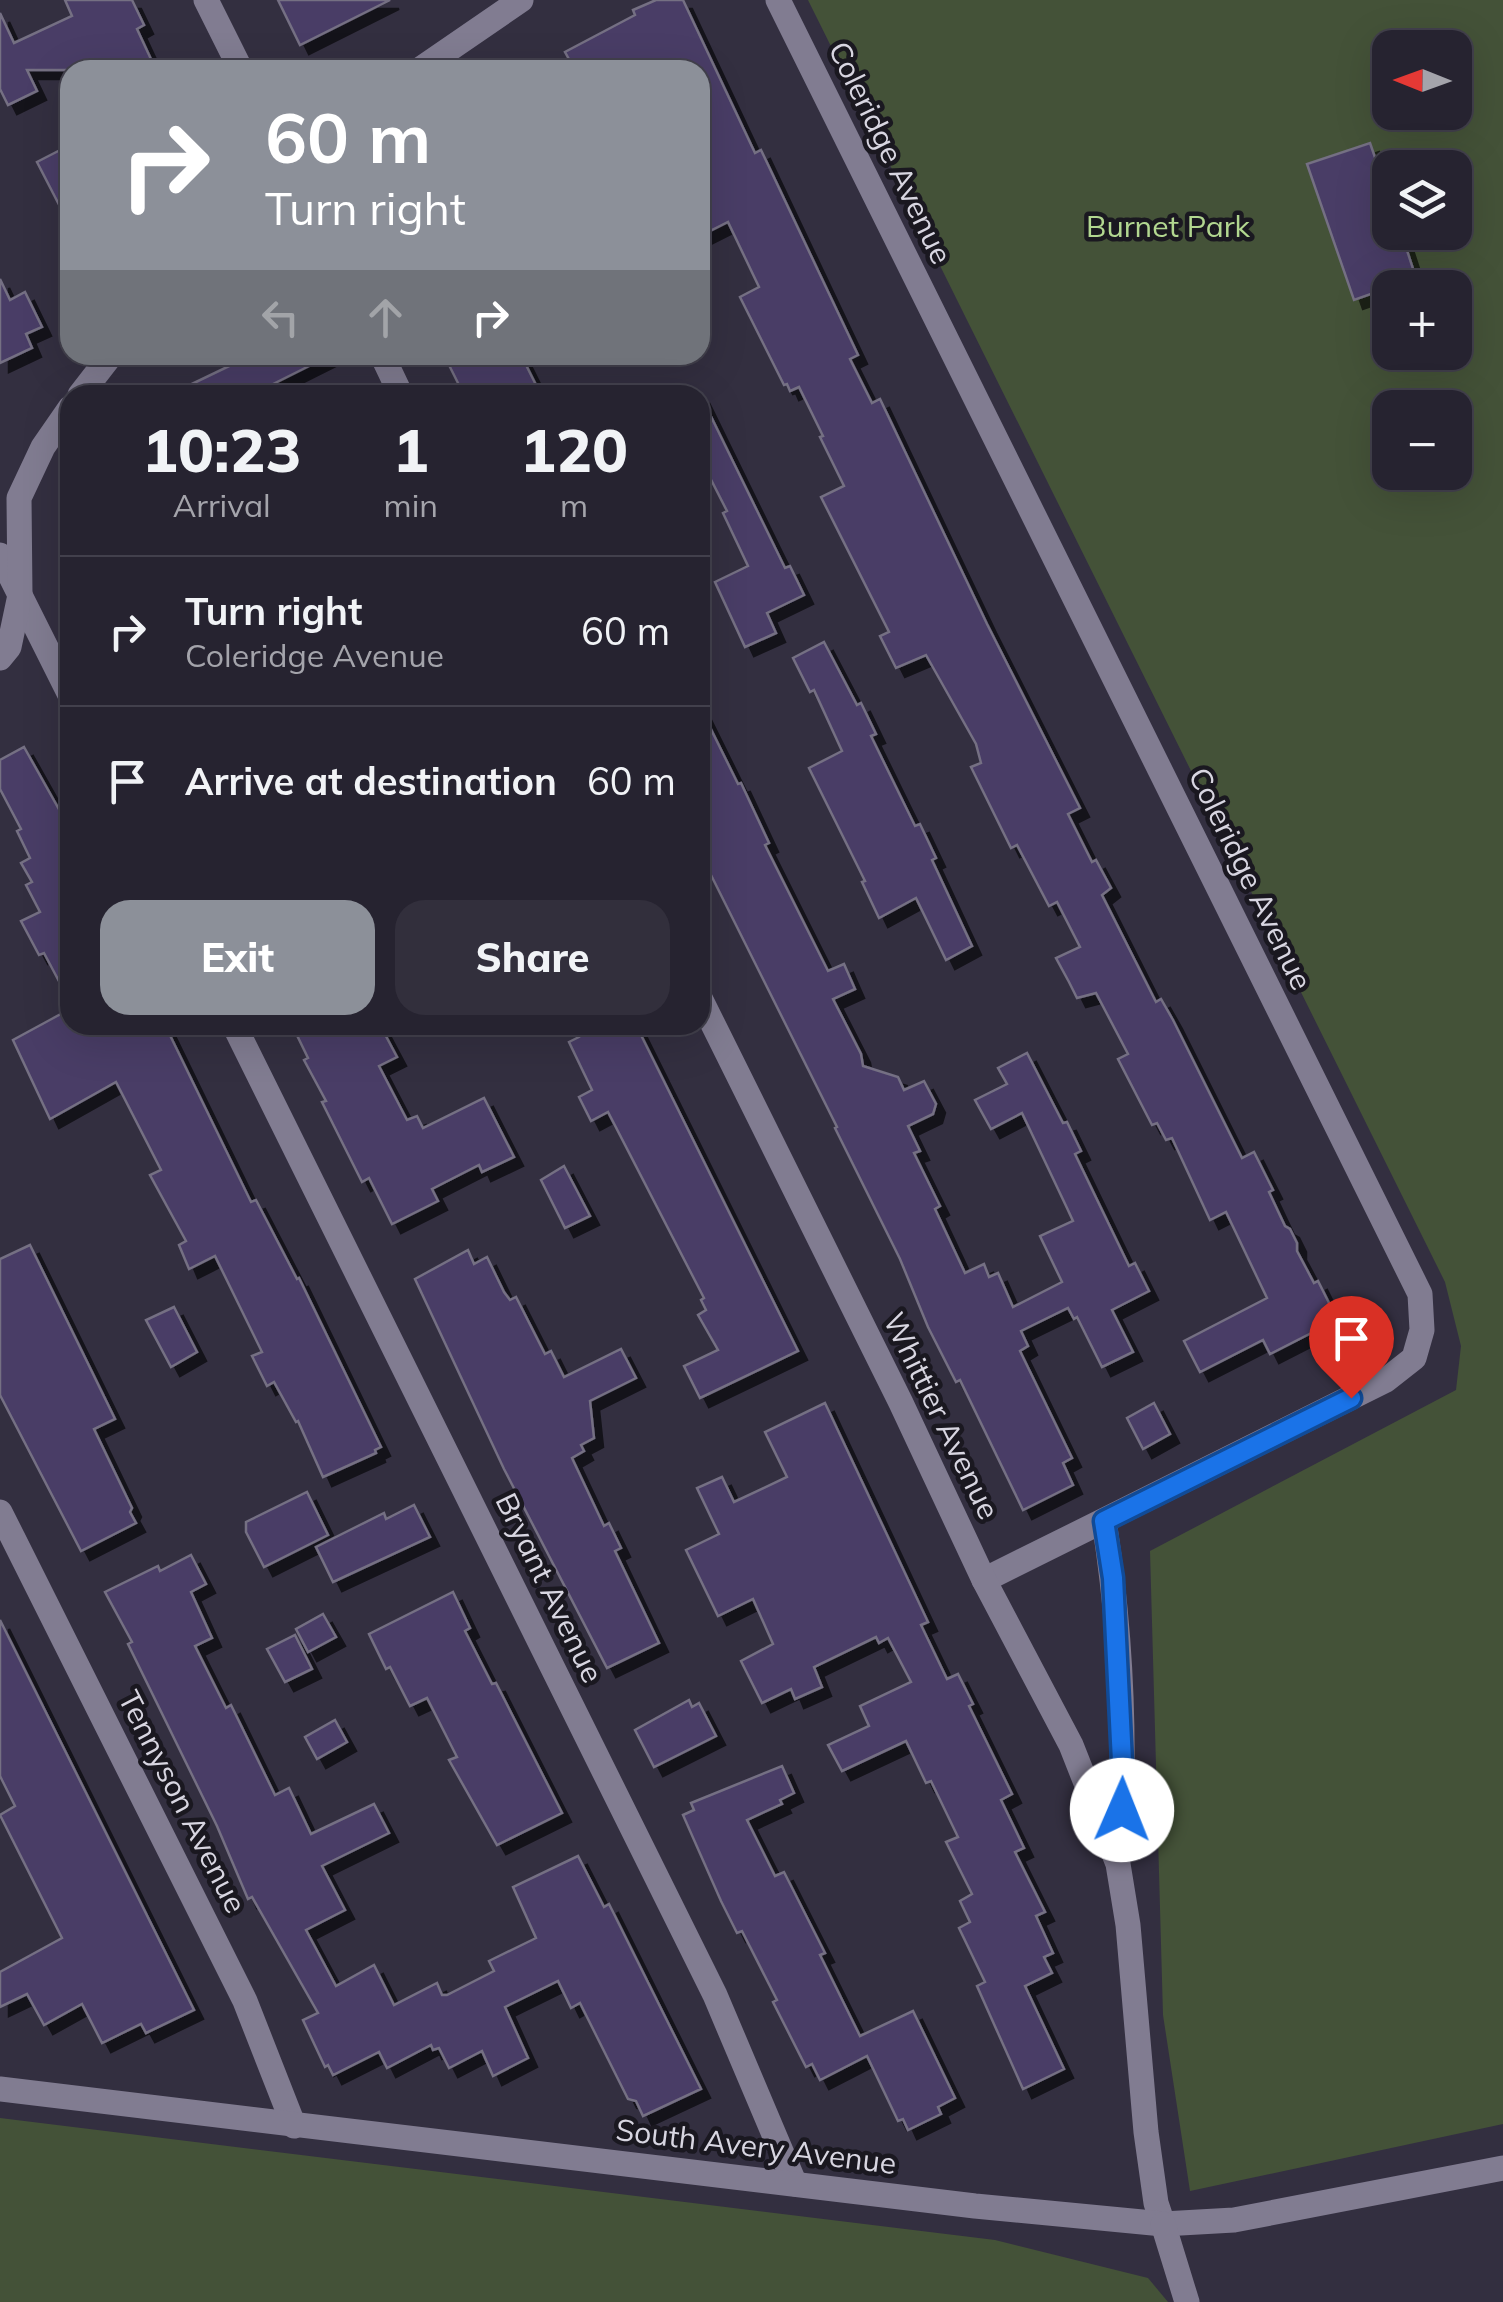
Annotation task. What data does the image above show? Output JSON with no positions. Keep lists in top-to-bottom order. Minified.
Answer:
{"streets":{"street":["Coleridge Avenue","Whittier Avenue","Bryant Avenue","Tennyson Avenue","South Avery Avenue"]},"crossings":[["Coleridge Avenue","Whittier Avenue"],["Whittier Avenue","South Avery Avenue"],["Bryant Avenue","South Avery Avenue"],["Tennyson Avenue","South Avery Avenue"]],"parks":["Burnet Park"],"north":"left","page":{"map_buttons":["+","−"],"turn":["60 m","Turn right"],"eta":["10:23","Arrival","1","min","120","m"],"list":[{"name":"Turn right","note":"Coleridge Avenue","value":"60 m"},{"name":"Arrive at destination","value":"60 m"}],"buttons":["Exit","Share"]}}
